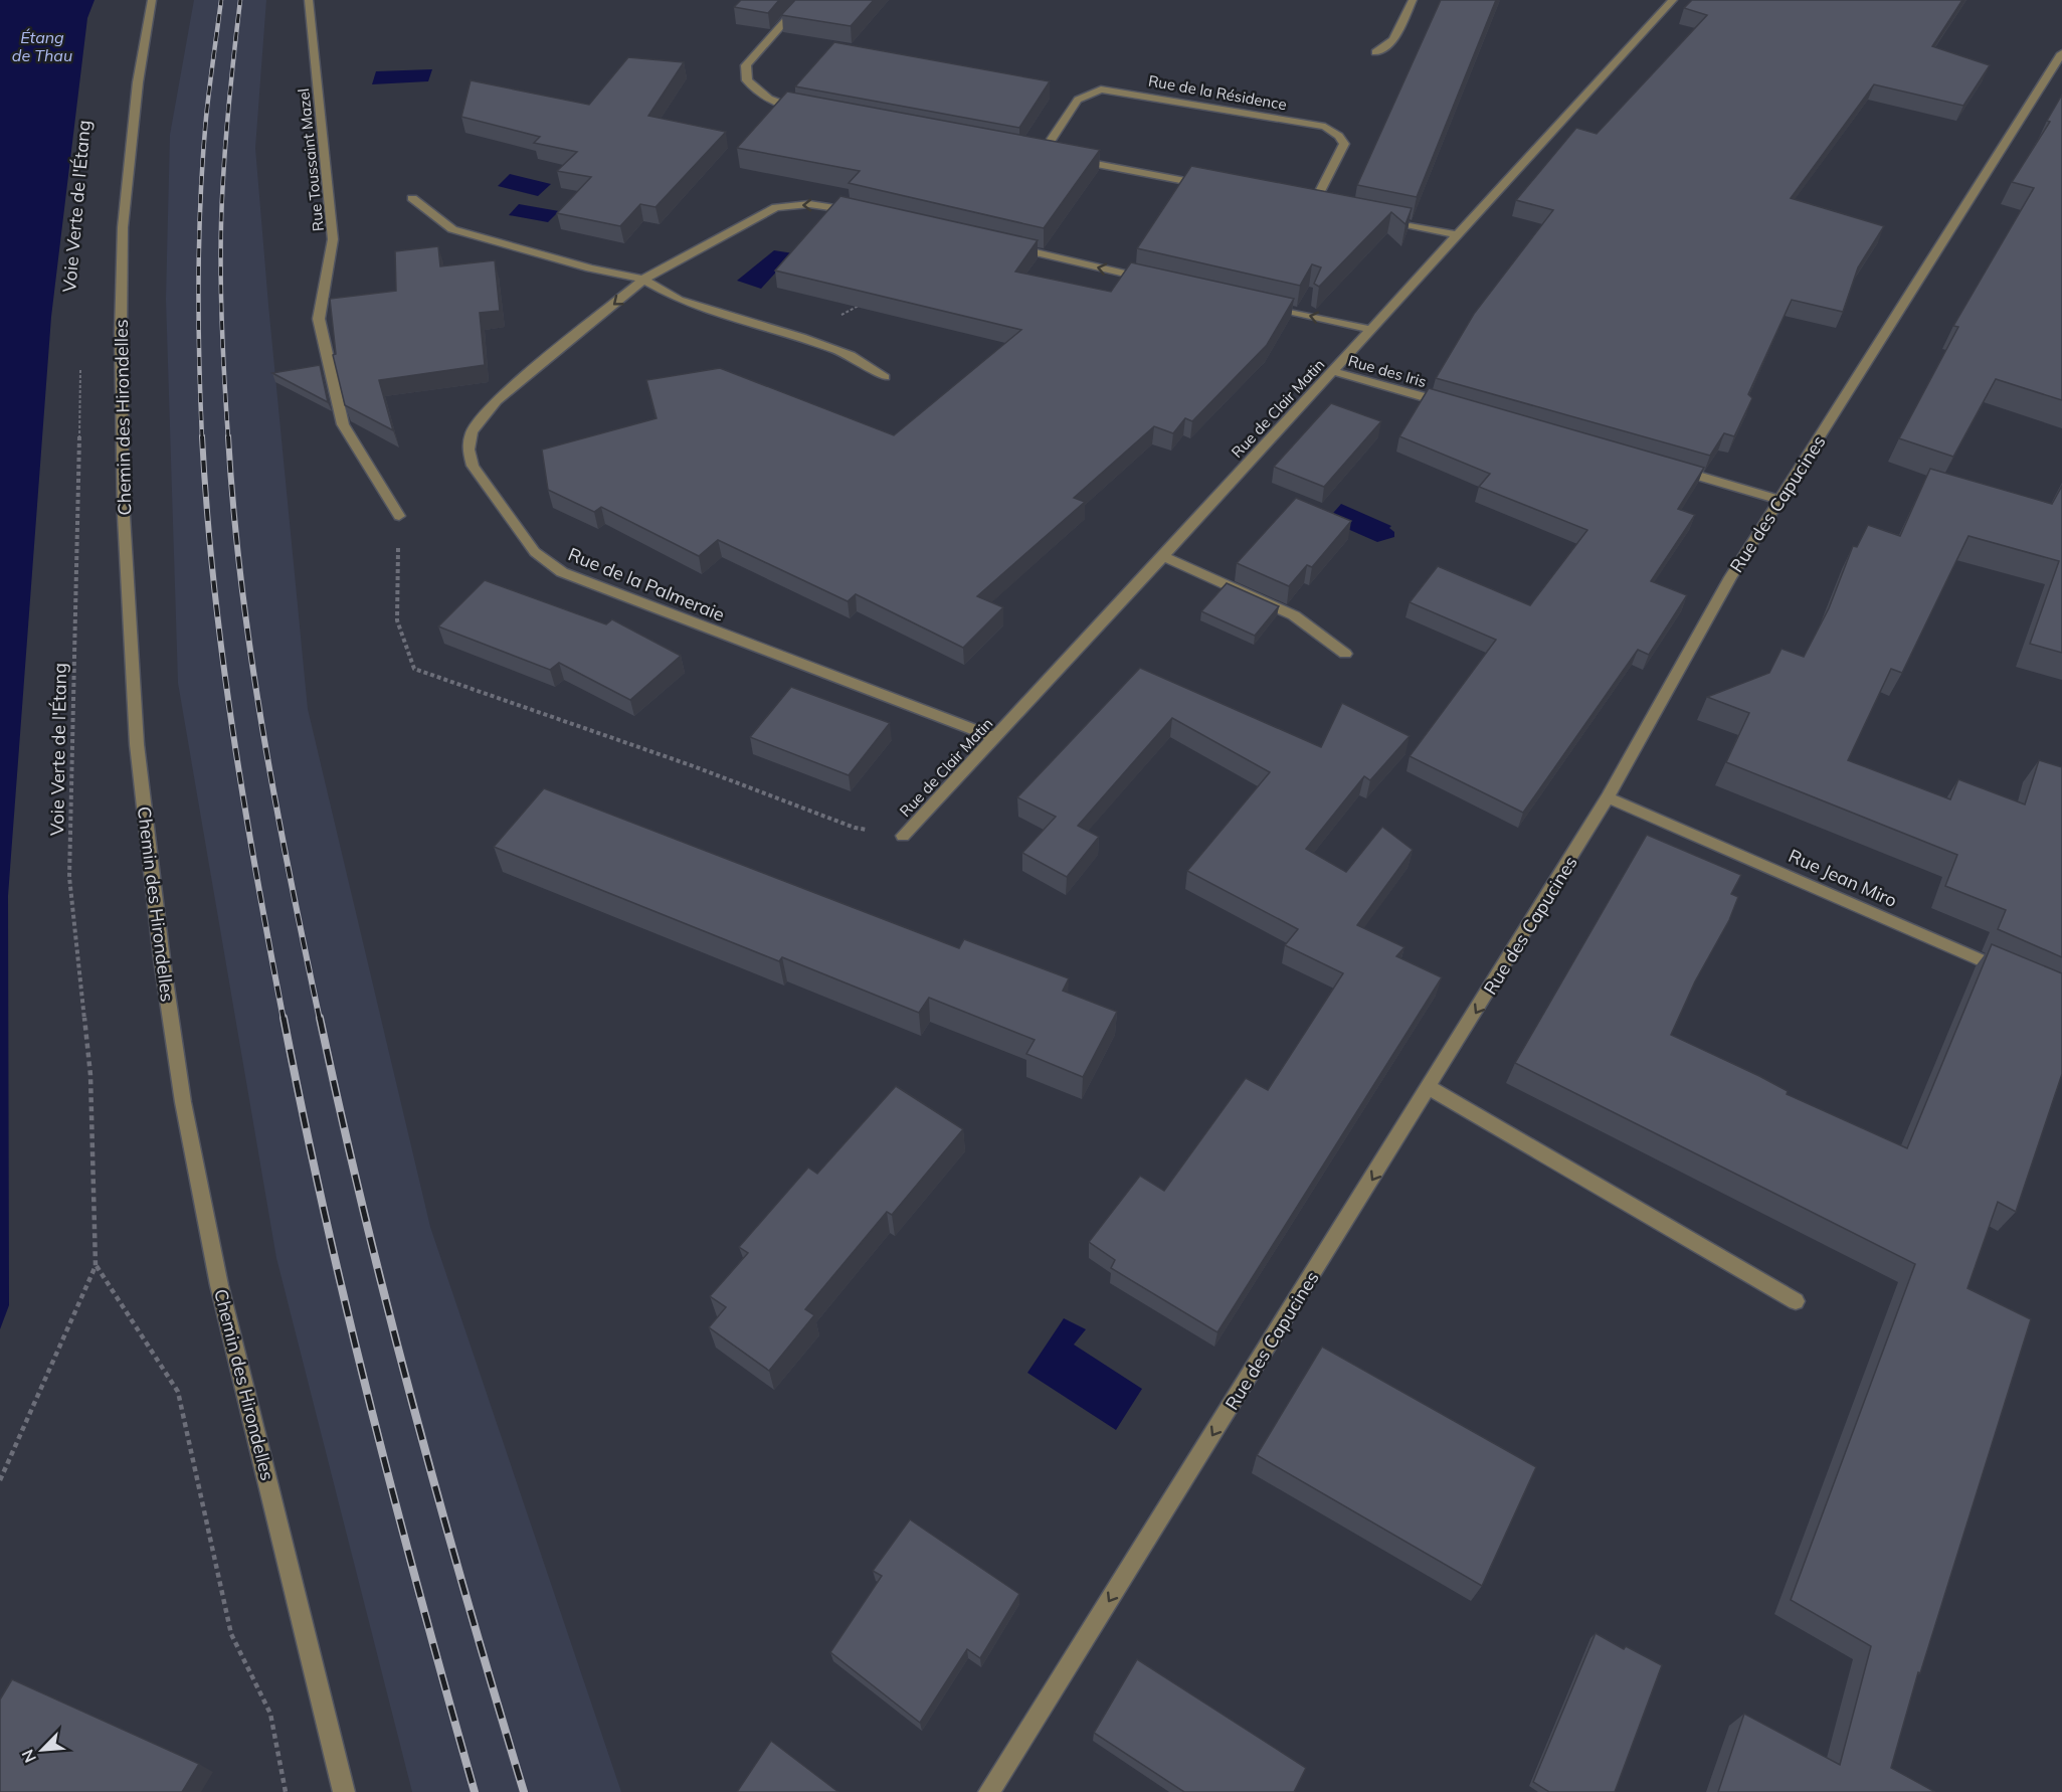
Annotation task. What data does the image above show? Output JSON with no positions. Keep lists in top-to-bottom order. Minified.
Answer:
{"streets":{"street":["Rue de la Résidence","Rue Toussaint Mazel","Rue des Iris","Rue de Clair Matin","Chemin des Hirondelles","Rue des Capucines","Rue de la Palmeraie","Rue Jean Miro"],"path":["Voie Verte de l'Étang"]},"crossings":[["Rue des Iris","Rue de Clair Matin"],["Rue de Clair Matin","Rue de la Palmeraie"],["Rue des Capucines","Rue Jean Miro"]],"one_way":["Rue des Capucines"],"water":["Étang de Thau"],"north":"bottom left"}
